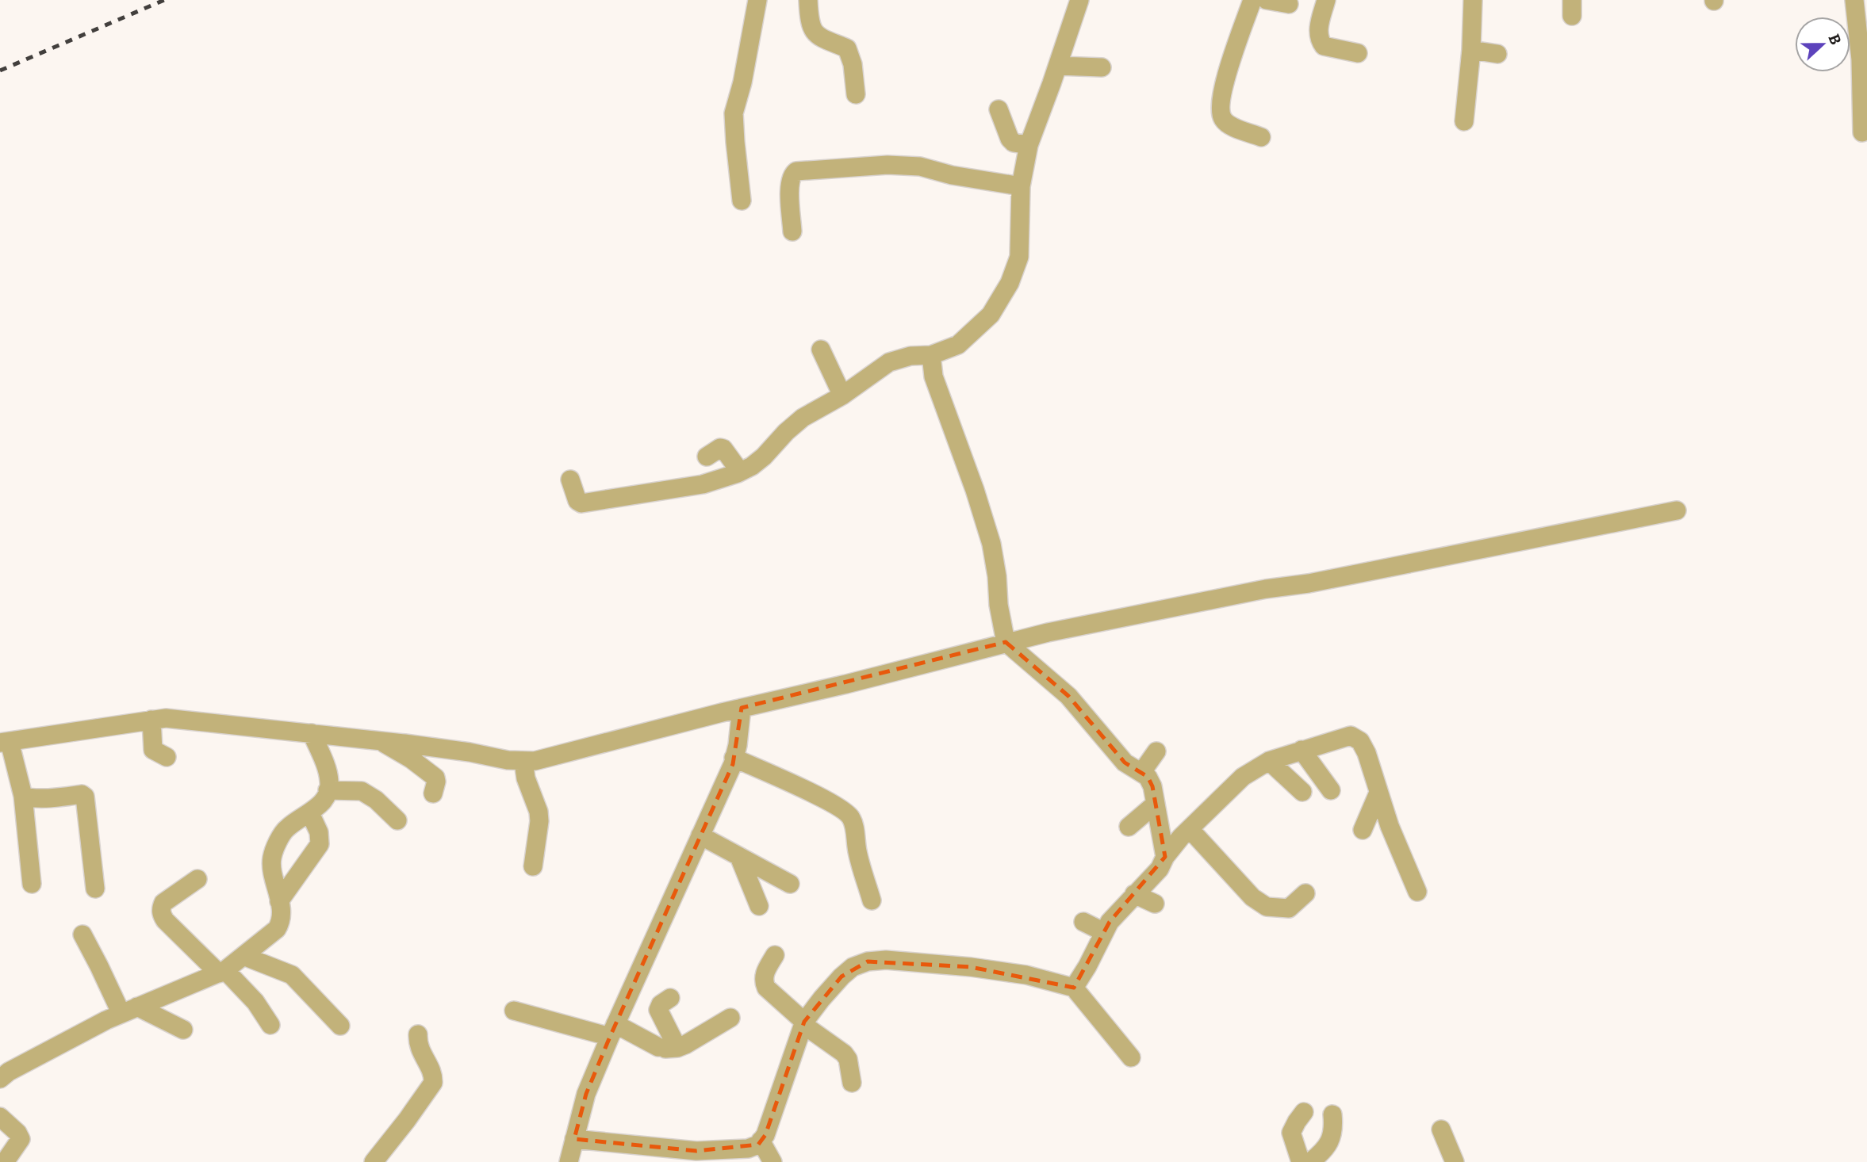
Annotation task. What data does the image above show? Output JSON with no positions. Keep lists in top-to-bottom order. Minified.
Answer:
{"north":"right"}
